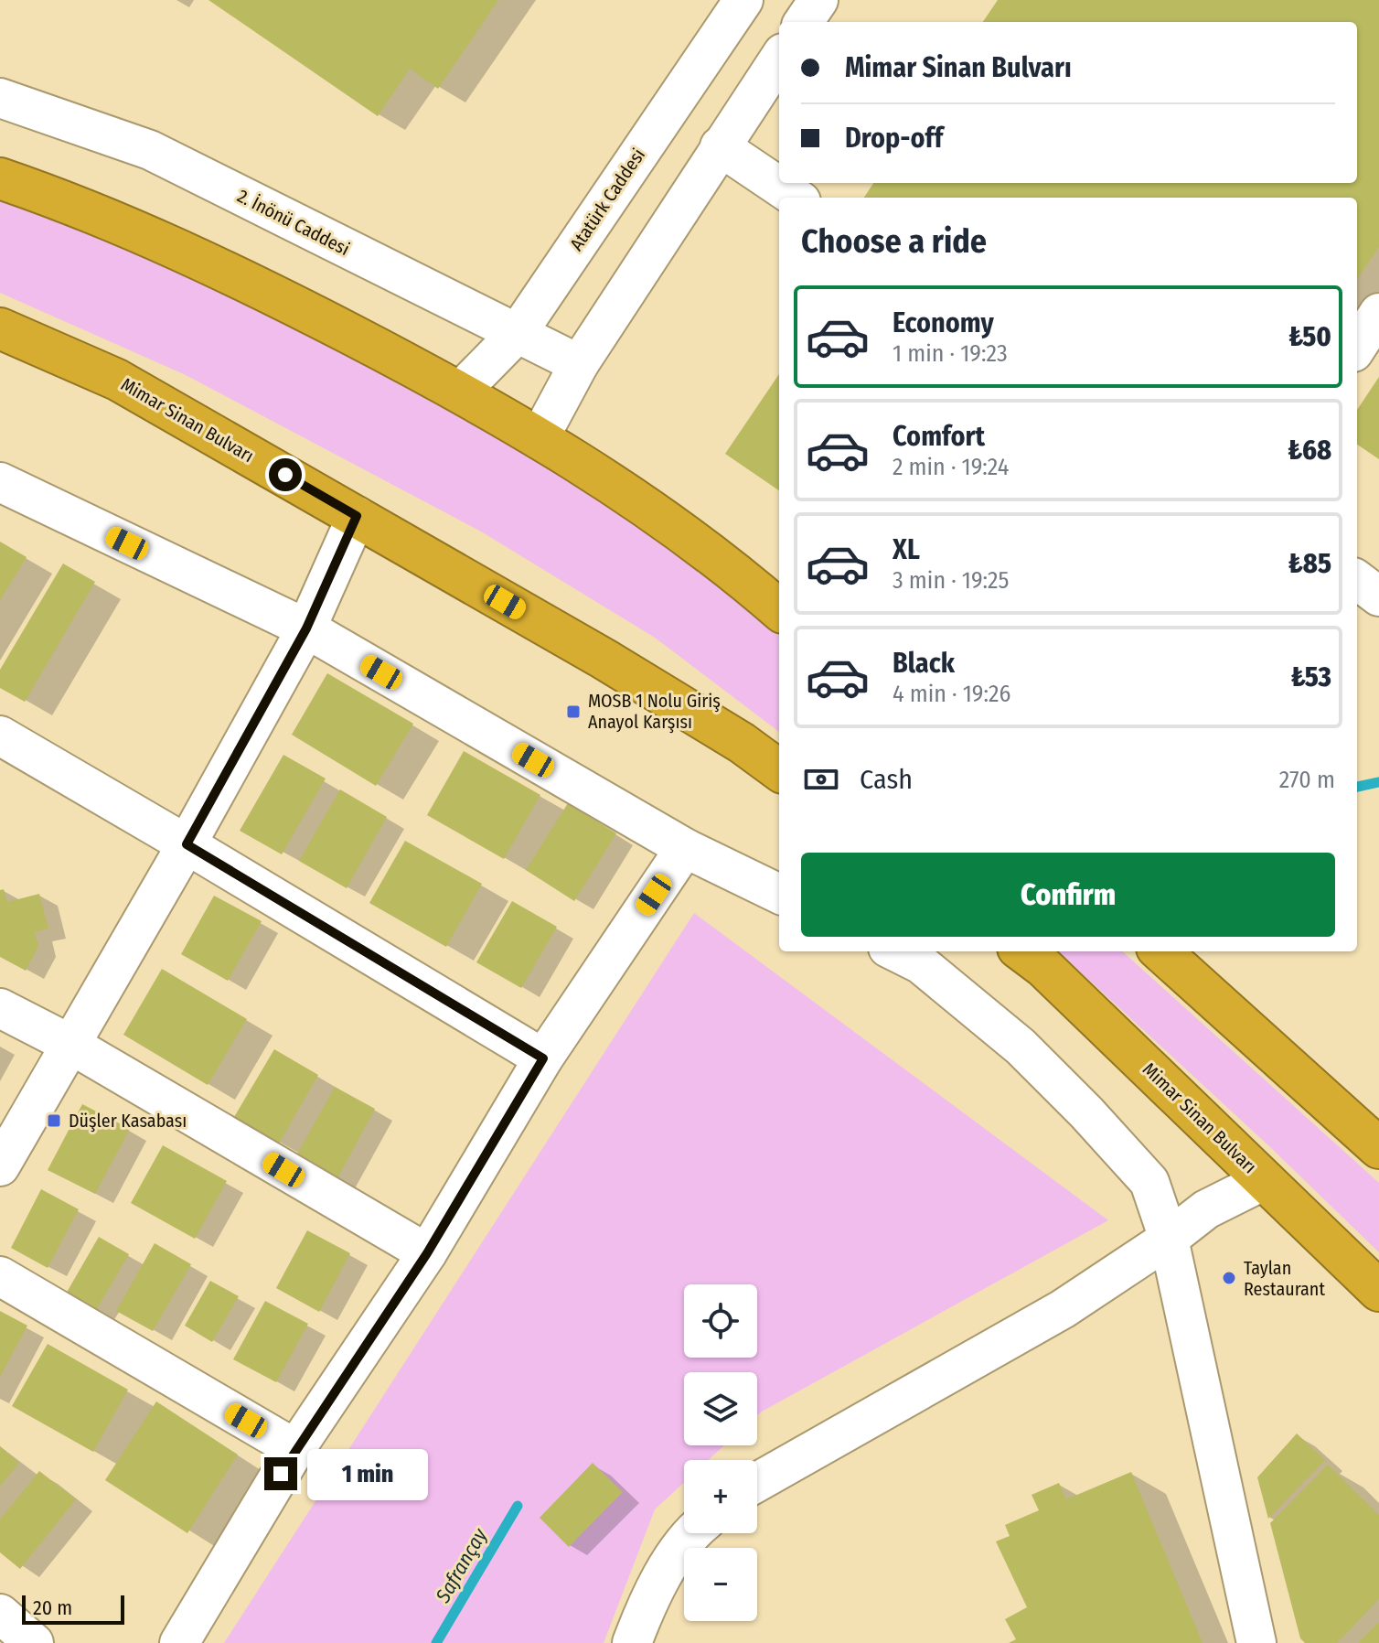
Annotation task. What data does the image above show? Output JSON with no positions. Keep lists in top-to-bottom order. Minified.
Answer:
{"streets":{"highway":["Mimar Sinan Bulvarı"],"street":["Atatürk Caddesi","2. İnönü Caddesi"]},"crossings":[["Atatürk Caddesi","2. İnönü Caddesi"]],"water":["Safrançay"],"places":{"transit":["MOSB 1 Nolu Giriş Anayol Karşısı","Düşler Kasabası"],"other":["Taylan Restaurant"]},"scale_bar":"20 m","page":{"banner":["Mimar Sinan Bulvarı","Drop-off"],"heading":"Choose a ride","list":[{"name":"Economy","note":"1 min · 19:23","value":"₺50"},{"name":"Comfort","note":"2 min · 19:24","value":"₺68"},{"name":"XL","note":"3 min · 19:25","value":"₺85"},{"name":"Black","note":"4 min · 19:26","value":"₺53"}],"pay":["Cash","270 m"],"buttons":"Confirm","map_buttons":["+","−"],"bubble":"1 min","scale":"20 m"}}
